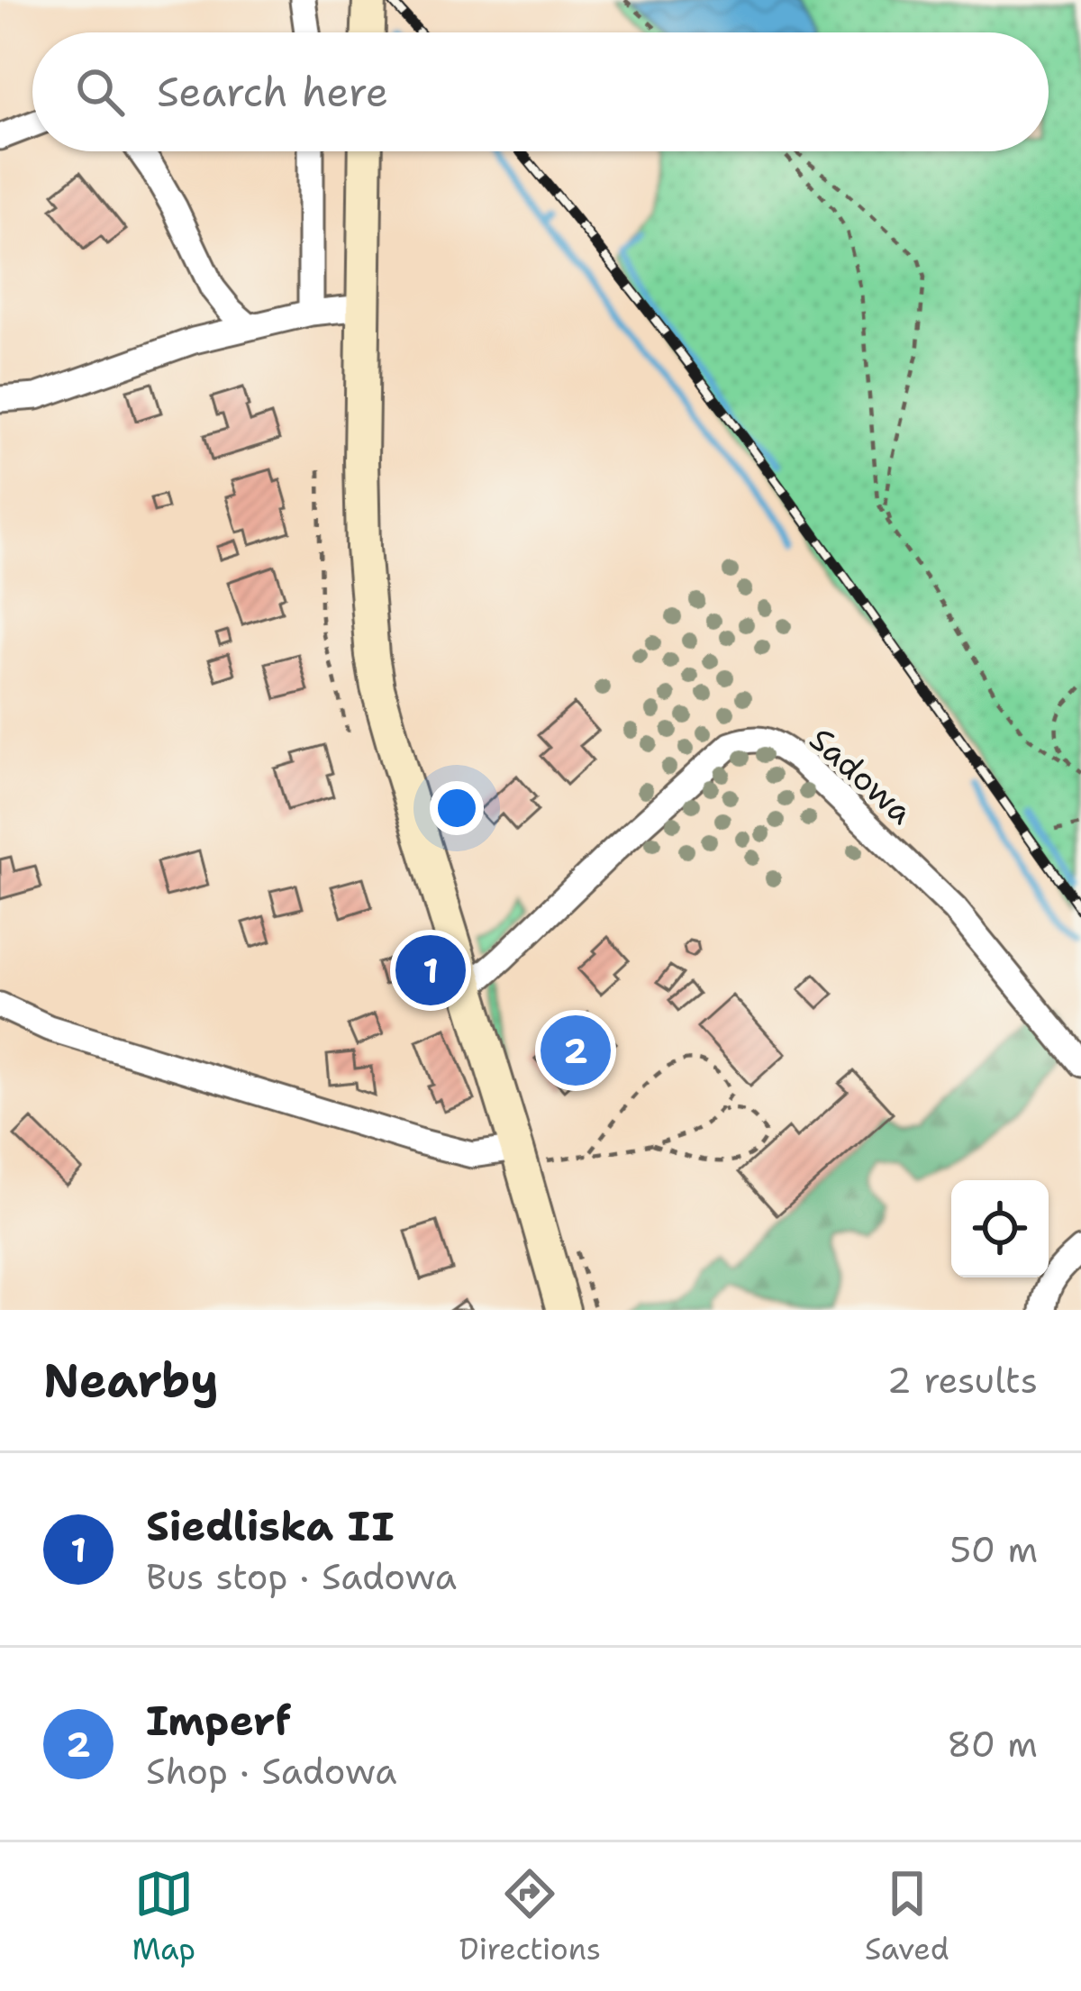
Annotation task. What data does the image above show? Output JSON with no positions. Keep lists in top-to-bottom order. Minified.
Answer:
{"streets":{"street":["Sadowa"]},"page":{"search":"Search here","pins":["1","2"],"heading":["Nearby","2 results"],"list":[{"mark":"1","name":"Siedliska II","note":"Bus stop · Sadowa","value":"50 m"},{"mark":"2","name":"Imperf","note":"Shop · Sadowa","value":"80 m"}],"nav":["Map","Directions","Saved"]}}
